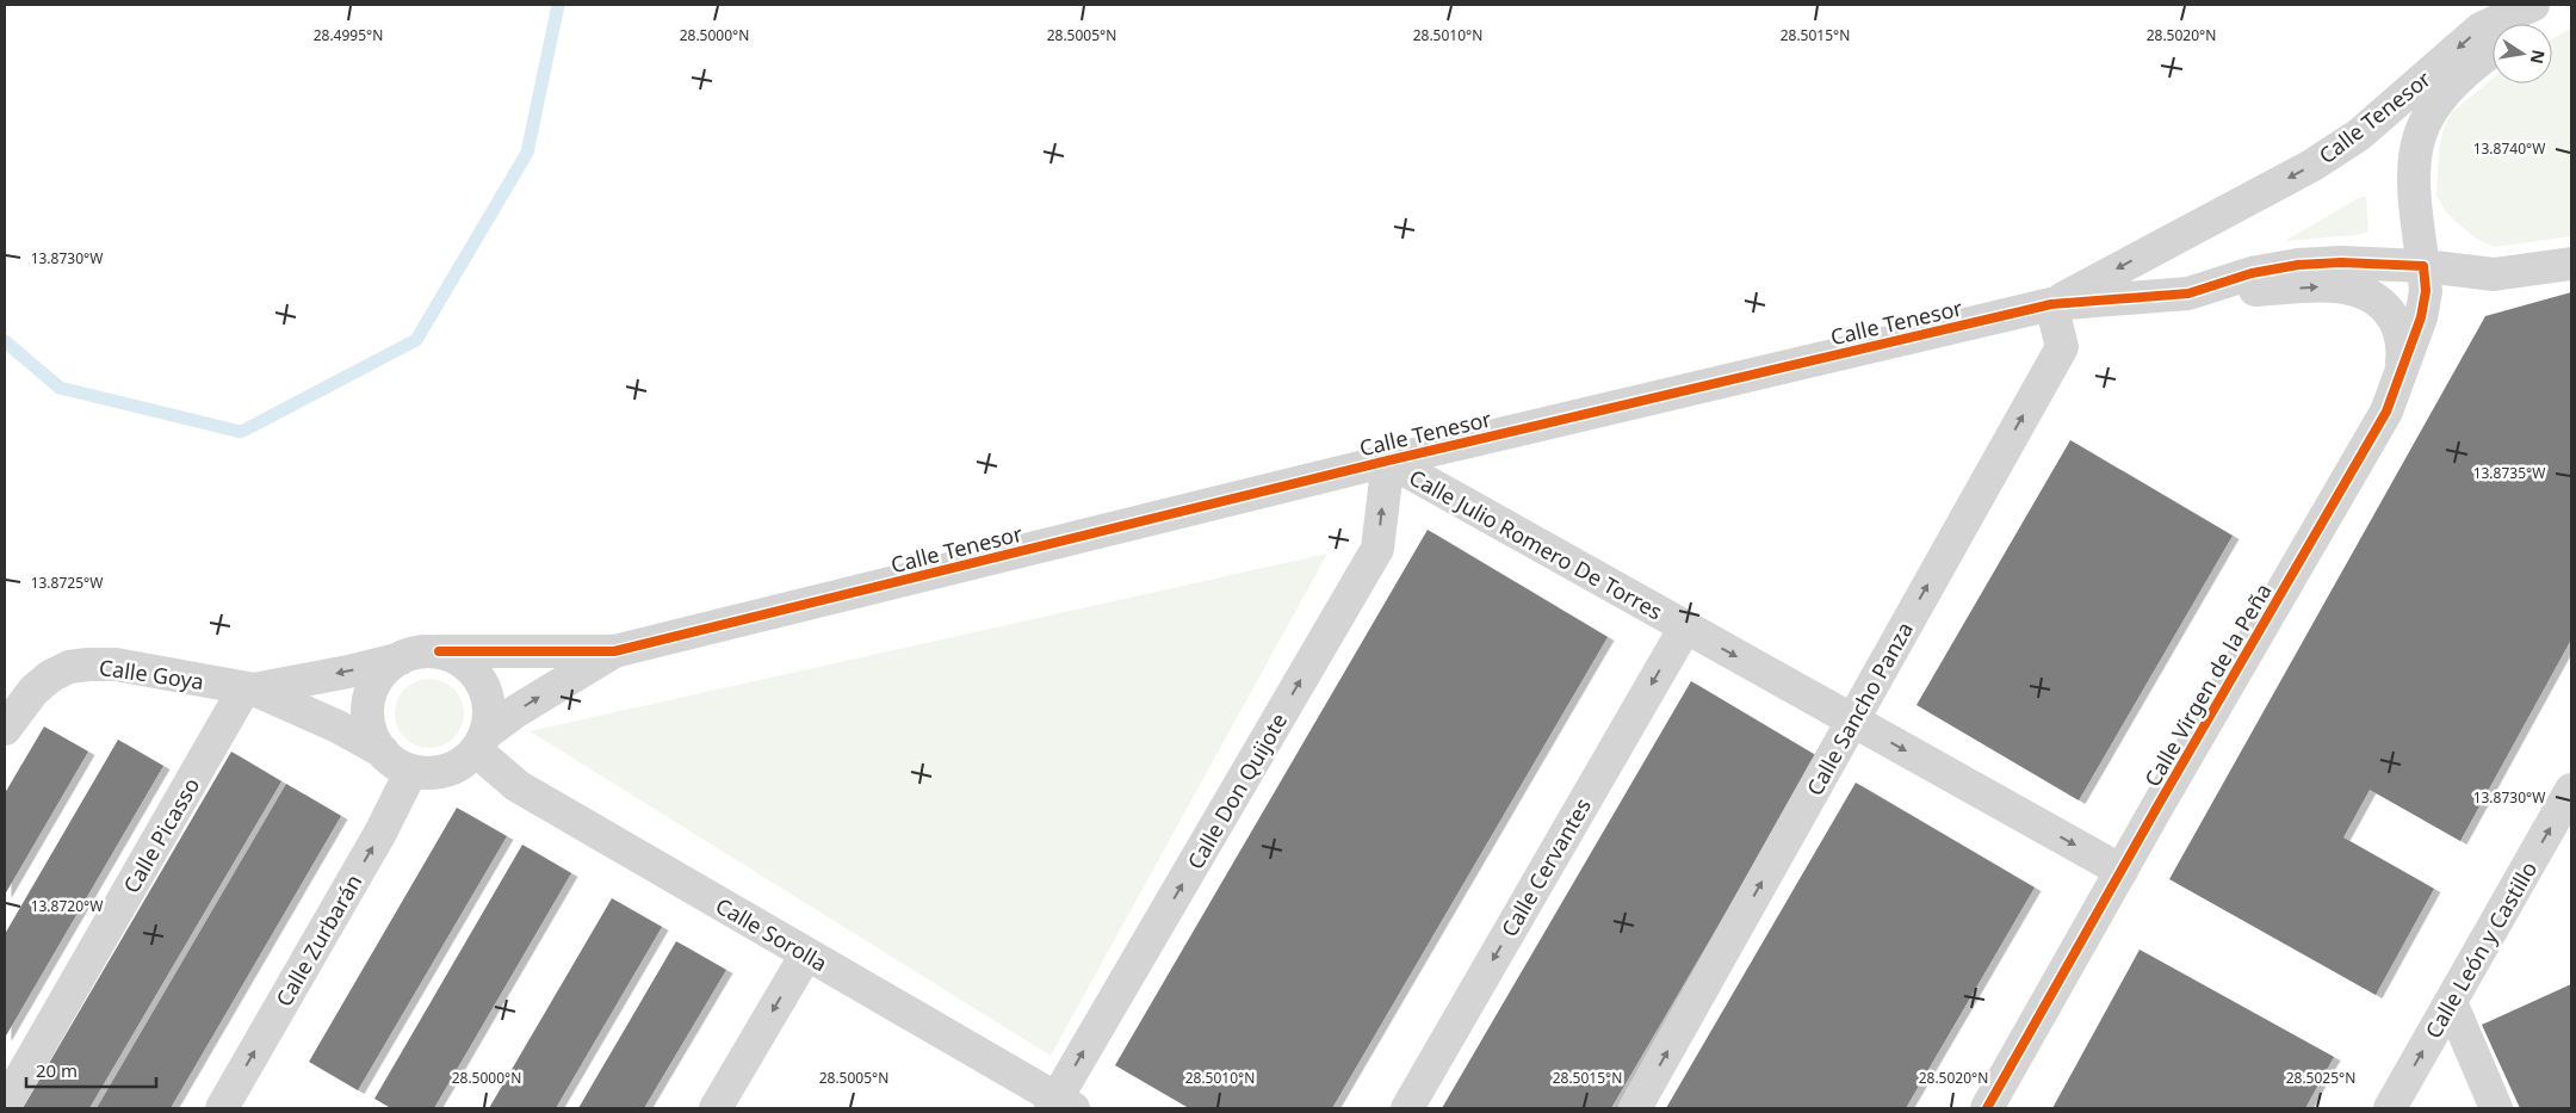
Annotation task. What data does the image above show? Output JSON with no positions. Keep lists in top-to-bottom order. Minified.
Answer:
{"streets":{"street":["Calle Tenesor","Calle Julio Romero De Torres","Calle Goya","Calle Virgen de la Peña","Calle Sancho Panza","Calle Don Quijote","Calle Picasso","Calle Cervantes","Calle Sorolla","Calle Zurbarán","Calle León y Castillo"]},"crossings":[["Calle Tenesor","Calle Julio Romero De Torres"],["Calle Tenesor","Calle Goya"],["Calle Tenesor","Calle Virgen de la Peña"],["Calle Tenesor","Calle Sancho Panza"],["Calle Tenesor","Calle Don Quijote"],["Calle Tenesor","Calle Sorolla"],["Calle Tenesor","Calle Zurbarán"],["Calle Julio Romero De Torres","Calle Virgen de la Peña"],["Calle Julio Romero De Torres","Calle Sancho Panza"],["Calle Julio Romero De Torres","Calle Don Quijote"],["Calle Julio Romero De Torres","Calle Cervantes"],["Calle Goya","Calle Picasso"],["Calle Goya","Calle Sorolla"],["Calle Goya","Calle Zurbarán"],["Calle Don Quijote","Calle Sorolla"],["Calle Sorolla","Calle Zurbarán"]],"one_way":["Calle Julio Romero De Torres","Calle Sancho Panza","Calle Don Quijote","Calle Cervantes","Calle Zurbarán","Calle León y Castillo"],"scale_bar":"20 m","north":"right","coordinates":["28.4995°N","28.5000°N","28.5005°N","28.5010°N","28.5015°N","28.5020°N","13.8740°W","13.8730°W","13.8735°W","13.8725°W","13.8720°W","28.5025°N"]}
